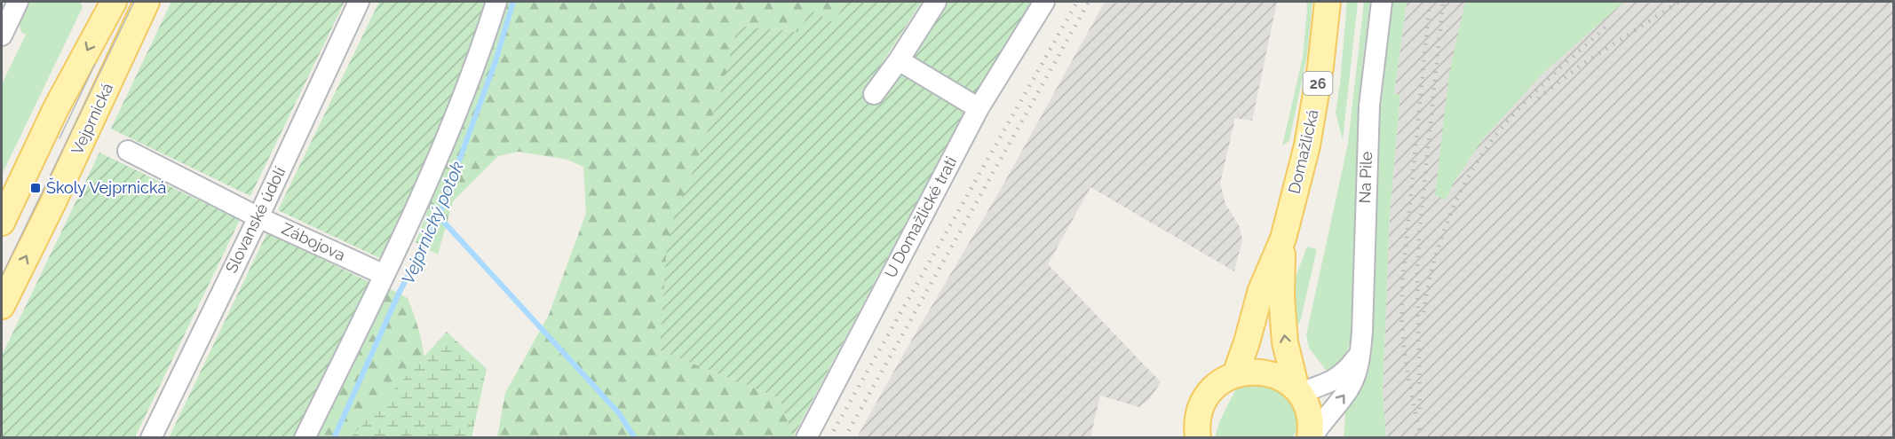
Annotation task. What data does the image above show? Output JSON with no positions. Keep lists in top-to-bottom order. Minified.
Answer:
{"streets":{"main road":["26","Vejprnická","Domažlická"],"street":["Na Pile","U Domažlické trati","Slovanské údolí","Zábojova"]},"crossings":[["Domažlická","Na Pile"],["Slovanské údolí","Zábojova"]],"water":["Vejprnický potok"],"places":{"transit":["Školy Vejprnická"]}}
